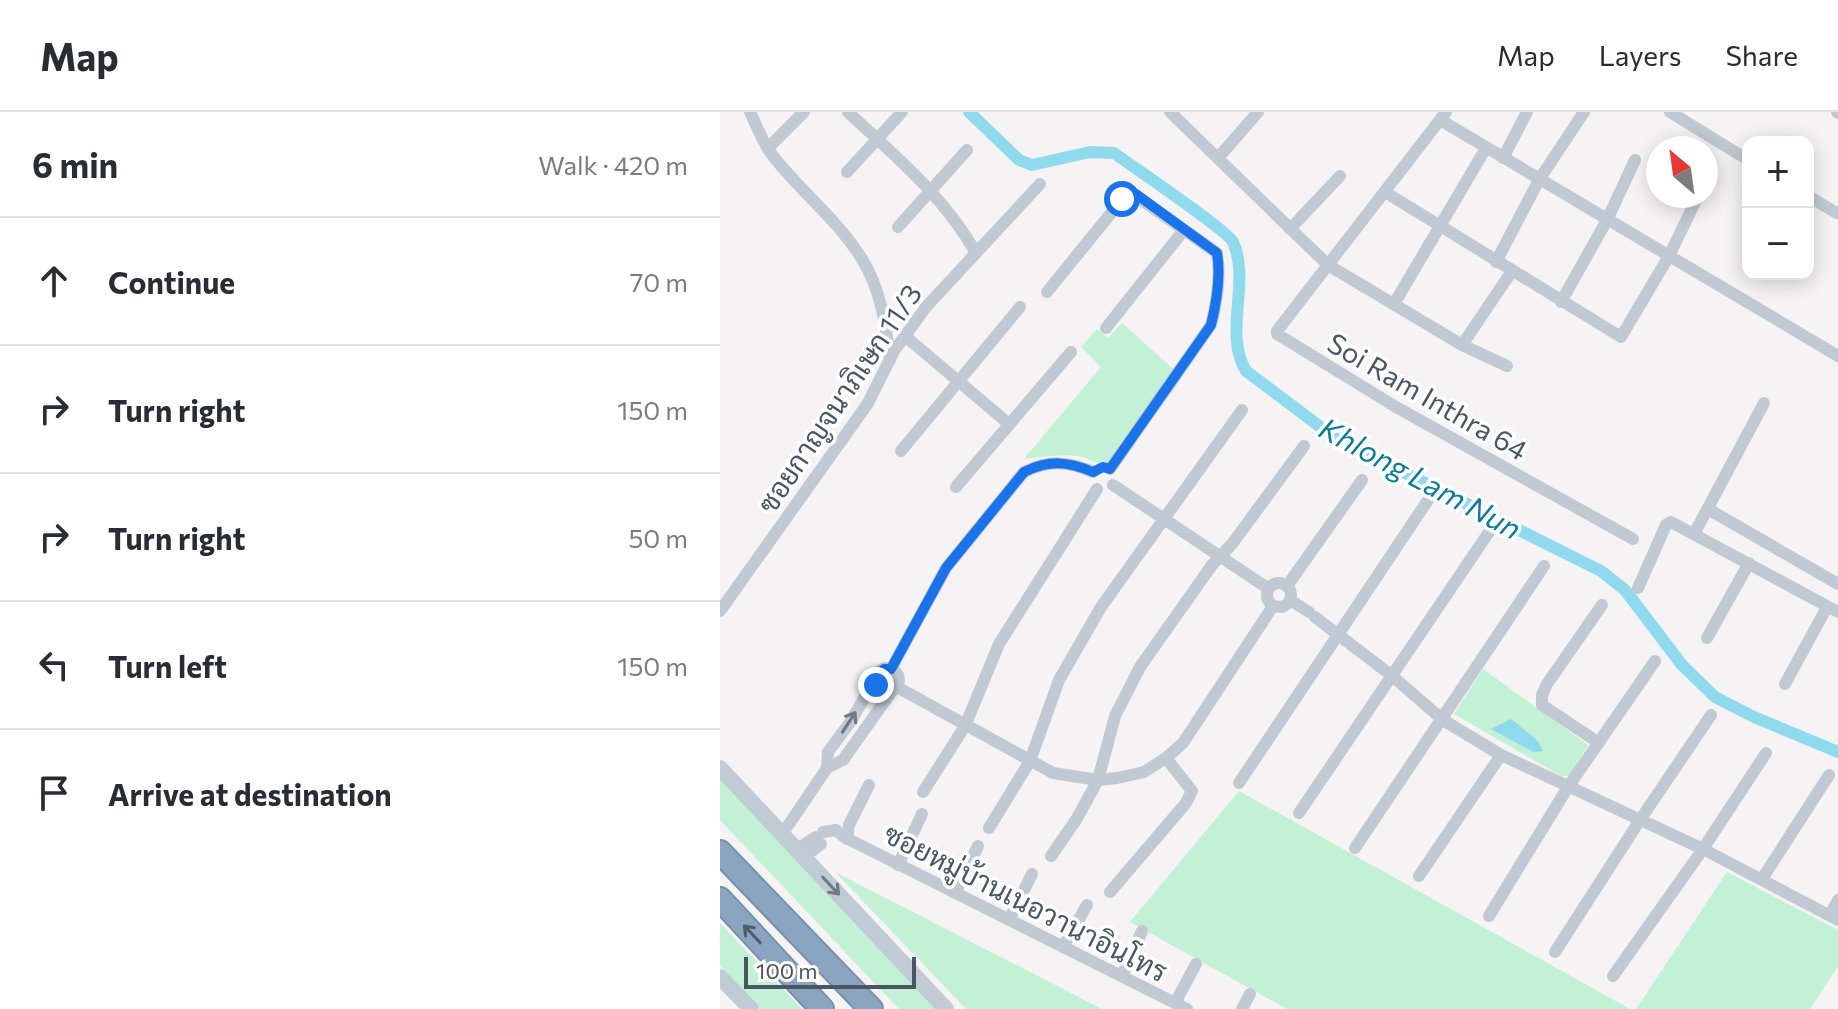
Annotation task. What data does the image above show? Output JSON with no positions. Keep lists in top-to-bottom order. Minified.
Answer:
{"streets":{"street":["Soi Ram Inthra 64","ซอยกาญจนาภิเษก 11/3","ซอยหมู่บ้านเนอวานาอินโทร"]},"water":["Khlong Lam Nun"],"scale_bar":"100 m","north":"top left","page":{"header":"Map","nav":["Map","Layers","Share"],"heading":["6 min","Walk · 420 m"],"map_buttons":["+","−"],"list":[["Continue","70 m"],["Turn right","150 m"],["Turn right","50 m"],["Turn left","150 m"],"Arrive at destination"],"scale":"100 m"}}
